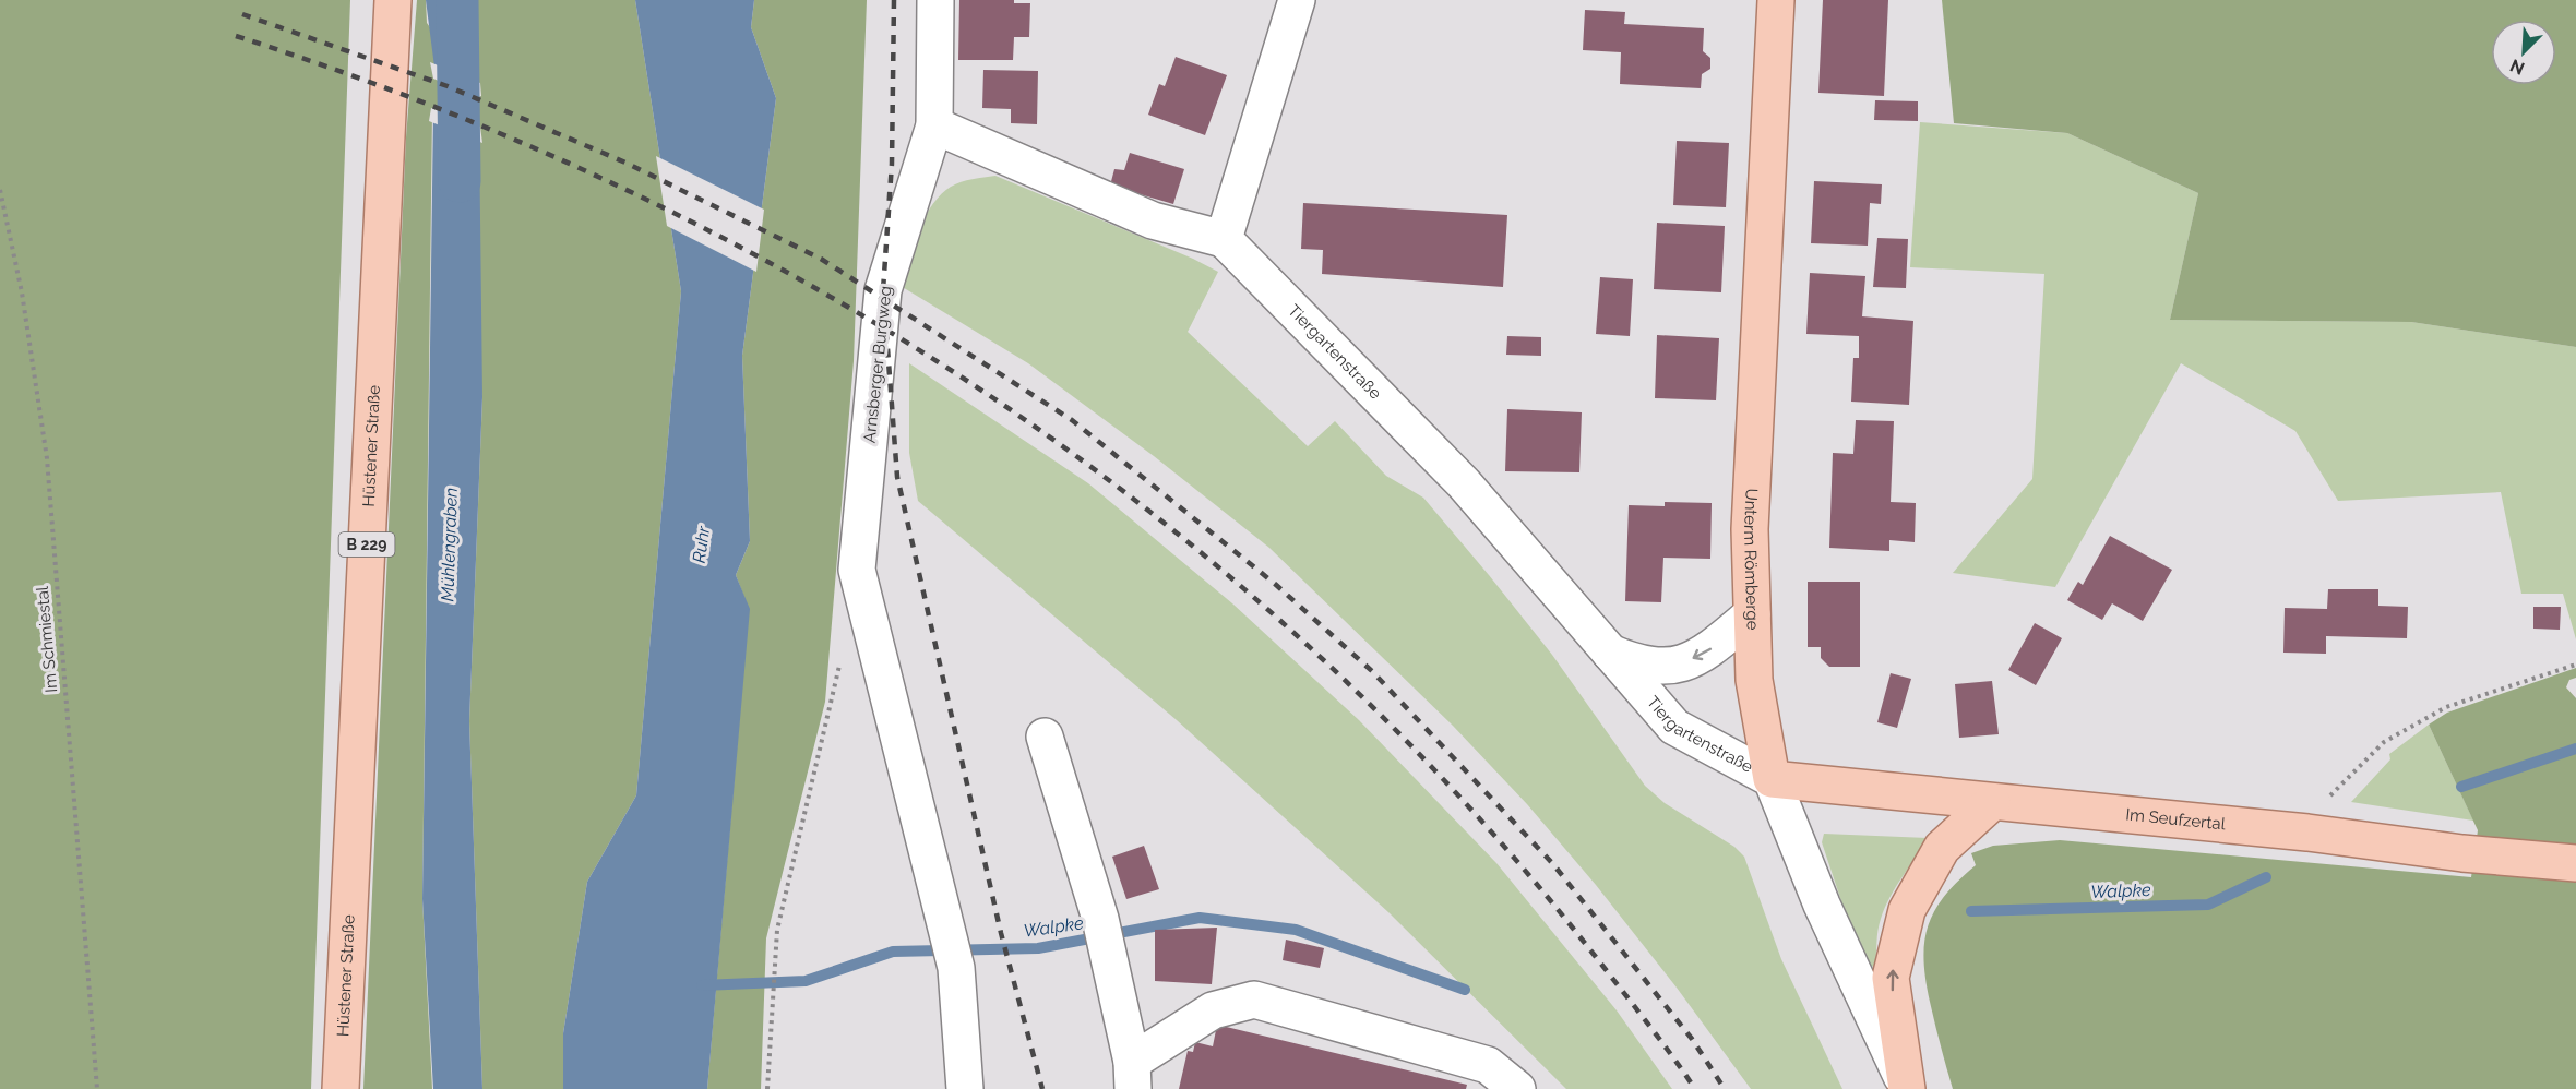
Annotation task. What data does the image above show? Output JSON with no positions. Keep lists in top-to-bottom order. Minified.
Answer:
{"streets":{"main road":["Hüstener Straße","B 229","Unterm Römberge","Im Seufzertal"],"street":["Tiergartenstraße","Arnsberger Burgweg"],"path":["Im Schmiestal"]},"crossings":[["Tiergartenstraße","Unterm Römberge"],["Tiergartenstraße","Im Seufzertal"],["Unterm Römberge","Im Seufzertal"]],"water":["Mühlengraben","Ruhr","Walpke"],"north":"bottom left"}
